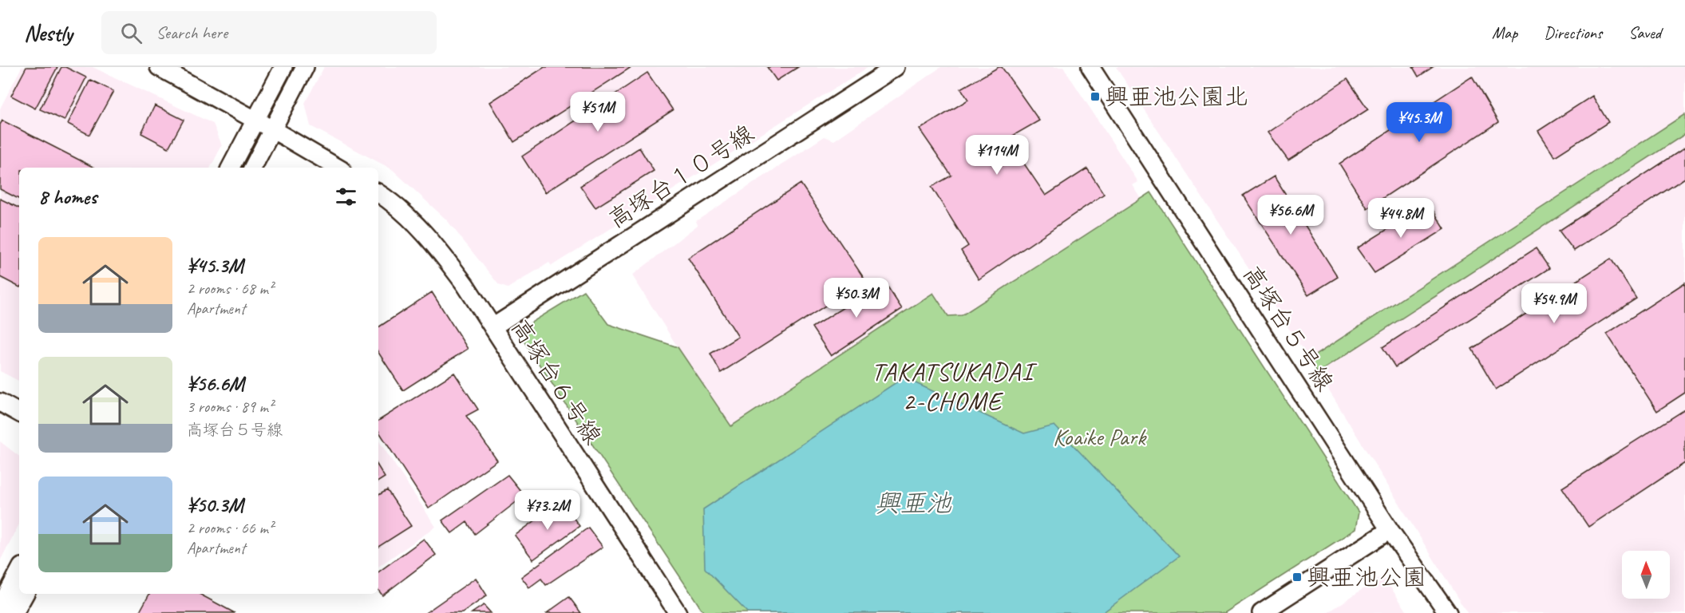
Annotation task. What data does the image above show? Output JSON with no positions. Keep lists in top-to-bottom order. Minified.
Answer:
{"streets":{"street":["高塚台１０号線","高塚台５号線","高塚台６号線"]},"crossings":[["高塚台１０号線","高塚台６号線"]],"districts":["TAKATSUKADAI 2-CHOME"],"water":["興亜池"],"parks":["Koaike Park"],"places":{"transit":["興亜池公園北","興亜池公園"]},"north":"top","page":{"header":"Nestly","search":"Search here","nav":["Map","Directions","Saved"],"price":["¥51M","¥45.3M","¥114M","¥56.6M","¥44.8M","¥50.3M","¥54.9M","¥73.2M"],"heading":"8 homes","list":[{"name":"¥45.3M","note":"2 rooms · 68 m² · Apartment"},{"name":"¥56.6M","note":"3 rooms · 89 m² · 高塚台５号線"},{"name":"¥50.3M","note":"2 rooms · 66 m² · Apartment"}]}}
